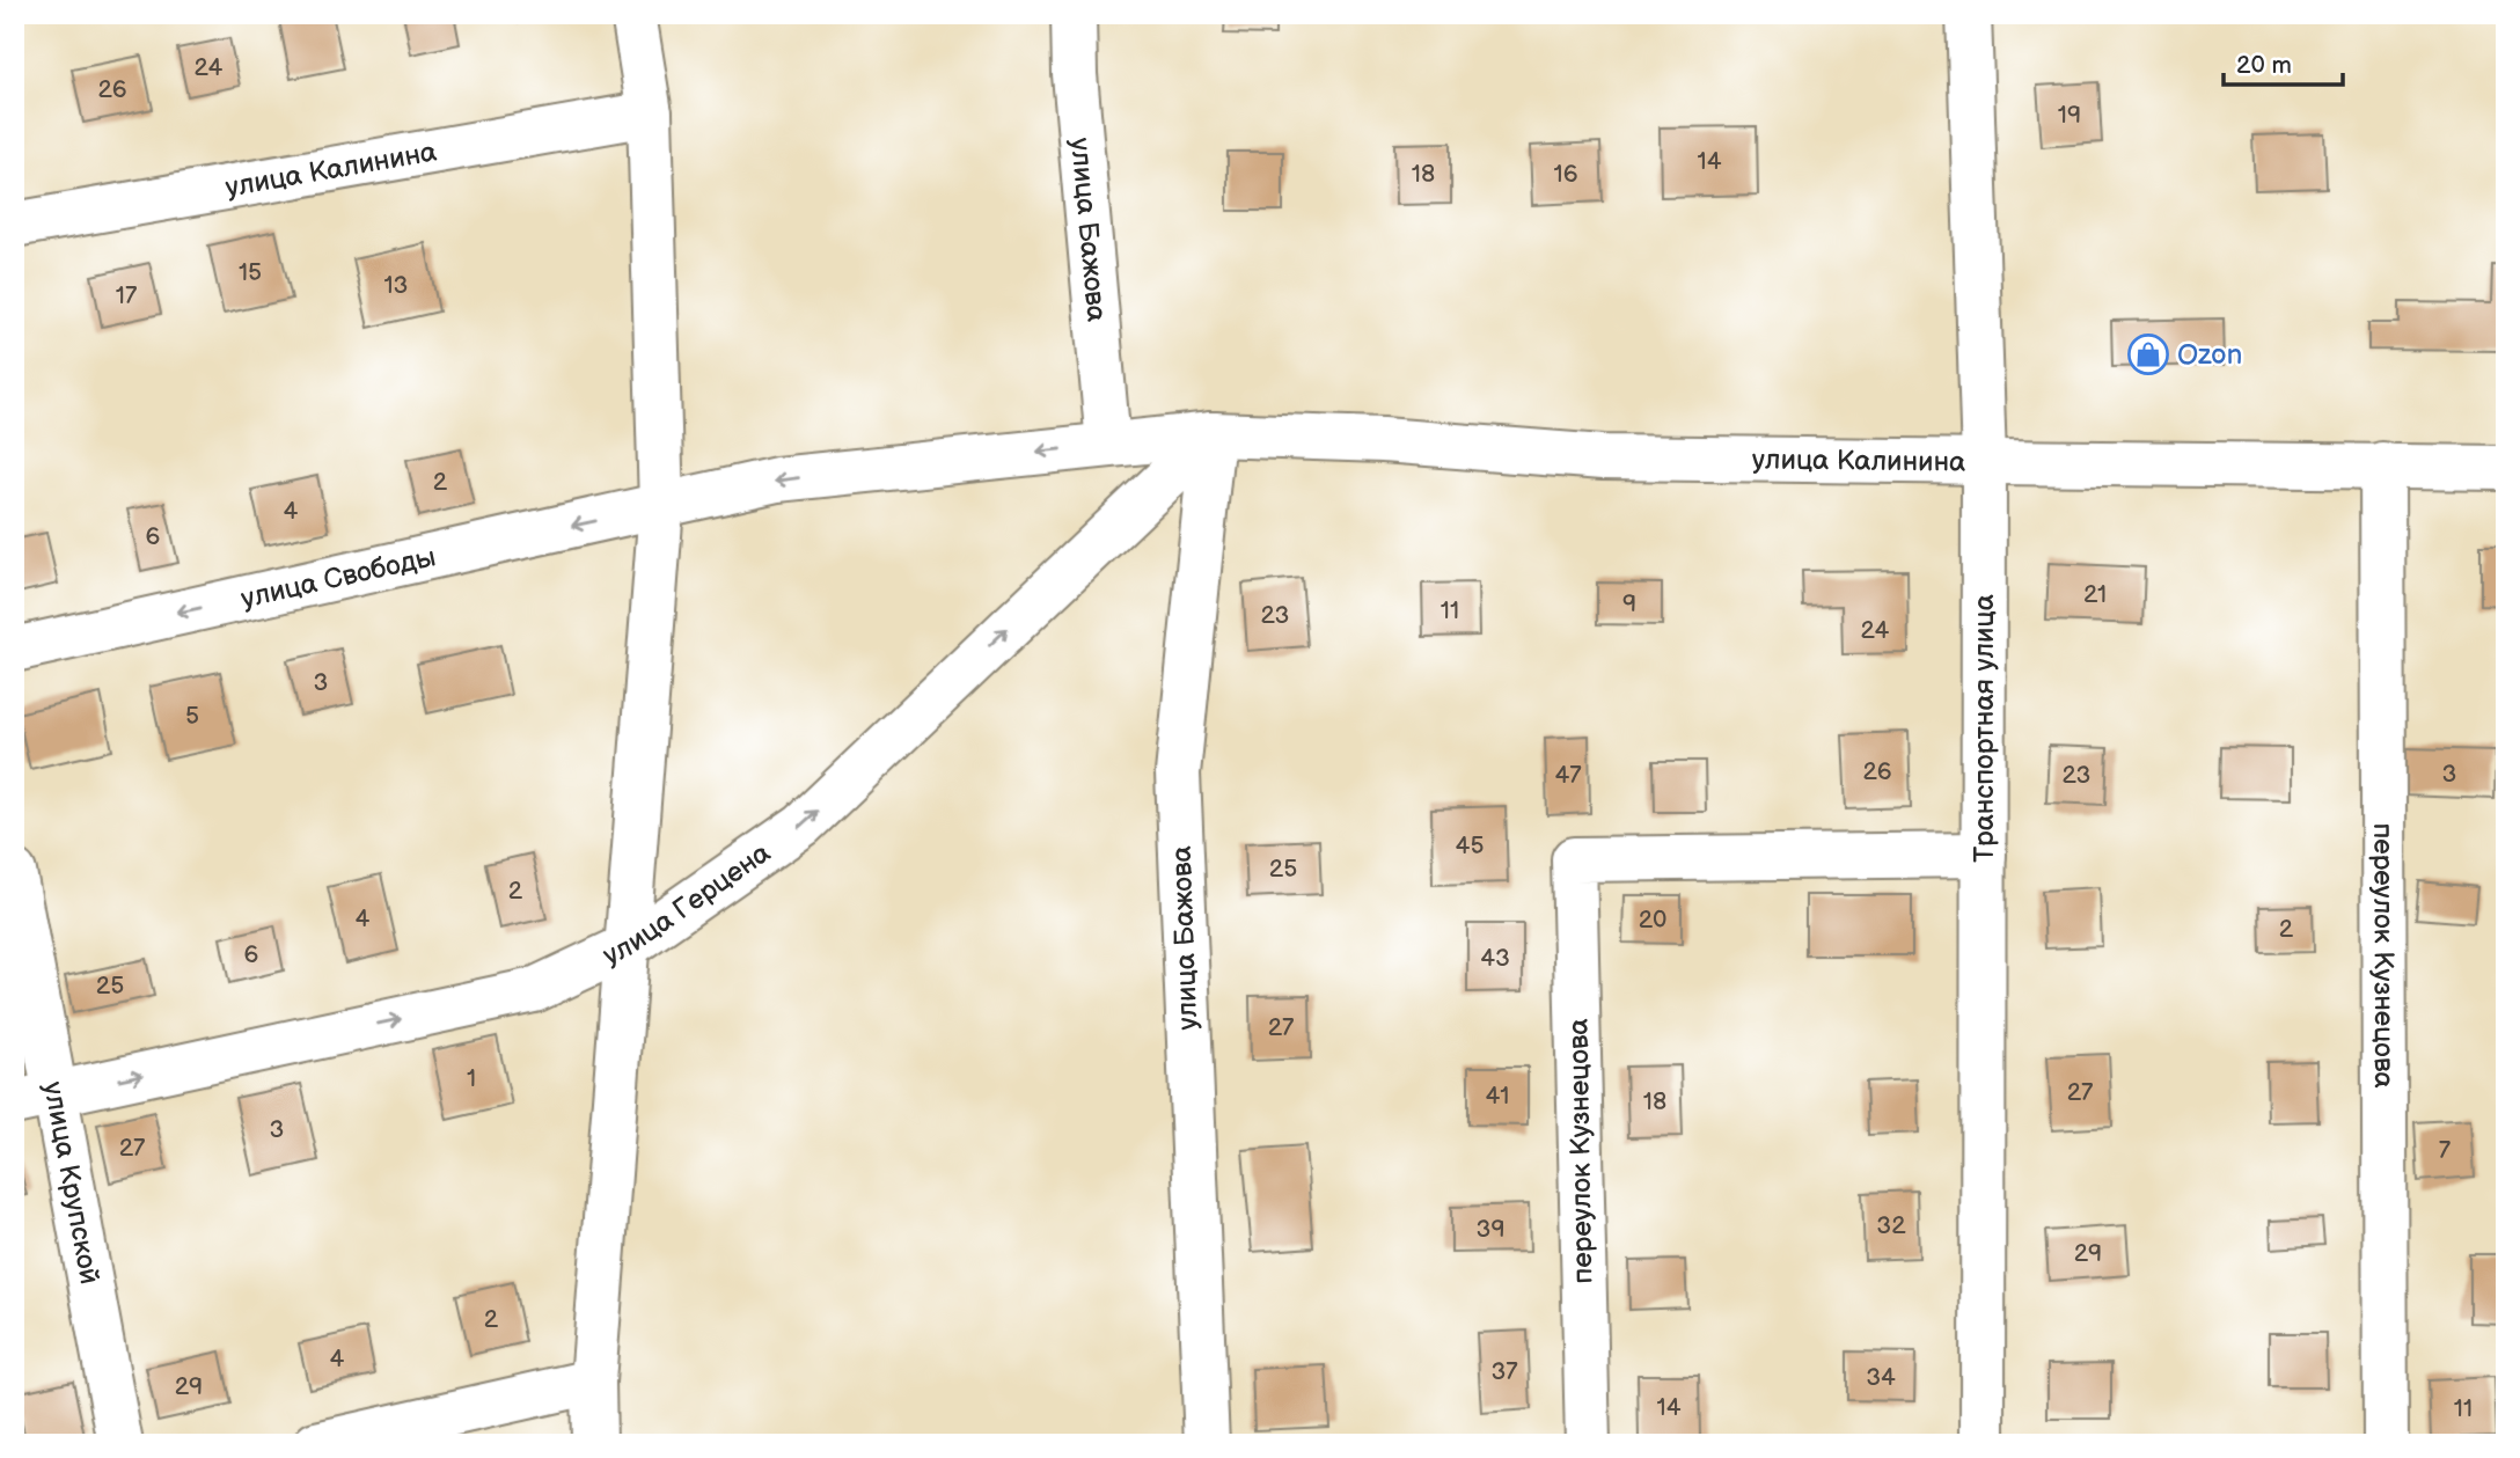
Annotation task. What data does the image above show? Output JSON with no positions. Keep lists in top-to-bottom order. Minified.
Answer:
{"streets":{"street":["улица Калинина","улица Бажова","улица Свободы","Транспортная улица","улица Герцена","переулок Кузнецова","улица Крупской"]},"crossings":[["улица Калинина","улица Бажова"],["улица Калинина","улица Свободы"],["улица Калинина","Транспортная улица"],["улица Калинина","улица Герцена"],["улица Калинина","переулок Кузнецова"],["улица Бажова","улица Свободы"],["улица Бажова","улица Герцена"],["Транспортная улица","переулок Кузнецова"],["улица Герцена","улица Крупской"]],"one_way":["улица Свободы","улица Герцена"],"places":{"shop":["Ozon"]},"house_numbers":["24","26","19","14","18","16","15","13","17","2","4","6","21","9","11","23","24","3","5","26","3","47","23","45","25","2","4","20","2","6","43","25","27","1","27","41","18","3","27","7","32","39","29","2","4","37","34","29","14","11"],"scale_bar":"20 m"}
